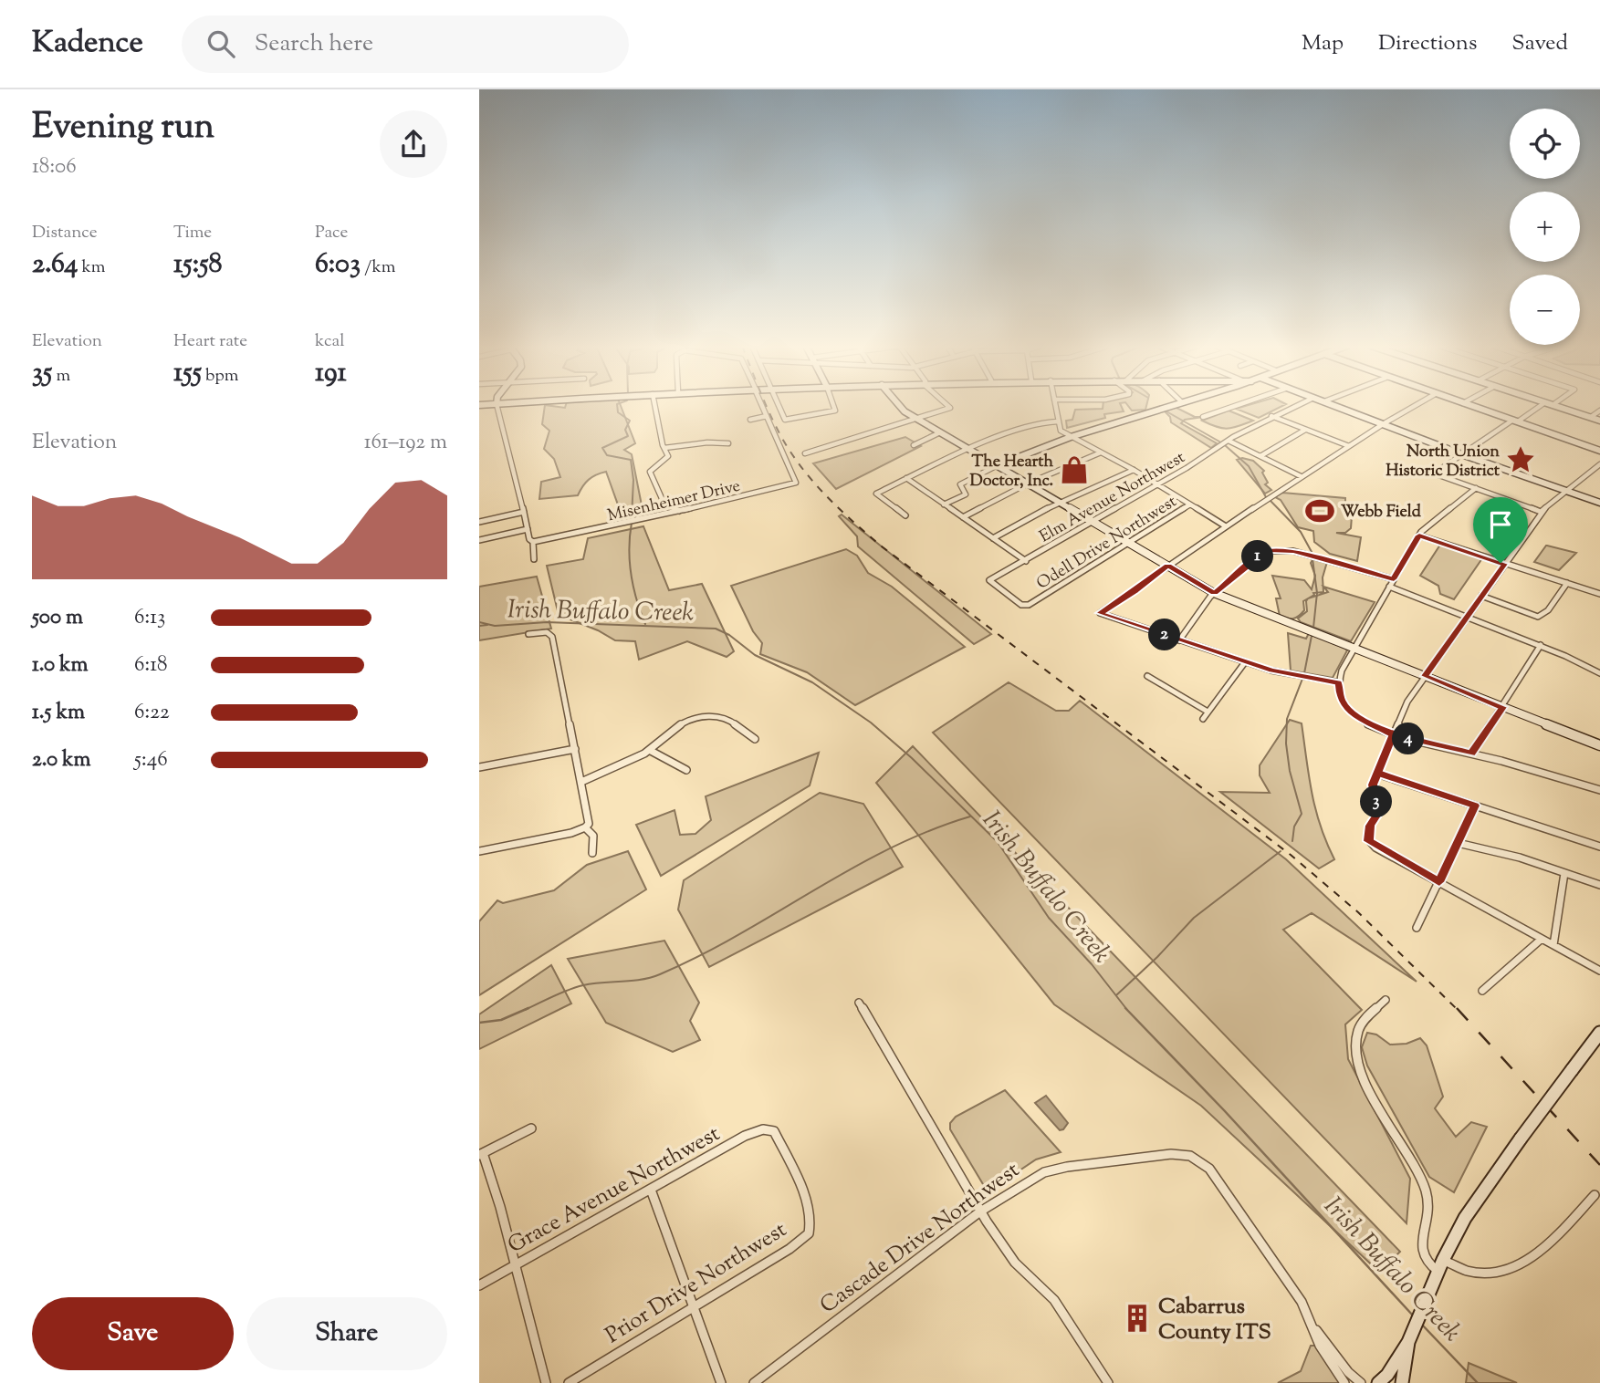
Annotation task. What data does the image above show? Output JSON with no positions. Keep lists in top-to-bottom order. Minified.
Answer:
{"streets":{"street":["Elm Avenue Northwest","Misenheimer Drive","Odell Drive Northwest","Grace Avenue Northwest","Cascade Drive Northwest","Prior Drive Northwest"]},"crossings":[["Elm Avenue Northwest","Odell Drive Northwest"],["Grace Avenue Northwest","Prior Drive Northwest"]],"water":["Irish Buffalo Creek"],"places":{"place":["North Union Historic District"],"shop":["The Hearth Doctor, Inc."],"sports":["Webb Field"],"building":["Cabarrus County ITS"]},"page":{"header":"Kadence","search":"Search here","nav":["Map","Directions","Saved"],"heading":["Evening run","18:06"],"map_buttons":["+","−"],"stats":[["Distance","2.64 km"],["Time","15:58"],["Pace","6:03 /km"],["Elevation","35 m"],["Heart rate","155 bpm"],["kcal","191"]],"chart":["Elevation","161–192 m"],"pins":["1","2","4","3"],"list":[{"name":"500 m","note":"6:13"},{"name":"1.0 km","note":"6:18"},{"name":"1.5 km","note":"6:22"},{"name":"2.0 km","note":"5:46"}],"buttons":["Save","Share"]}}
